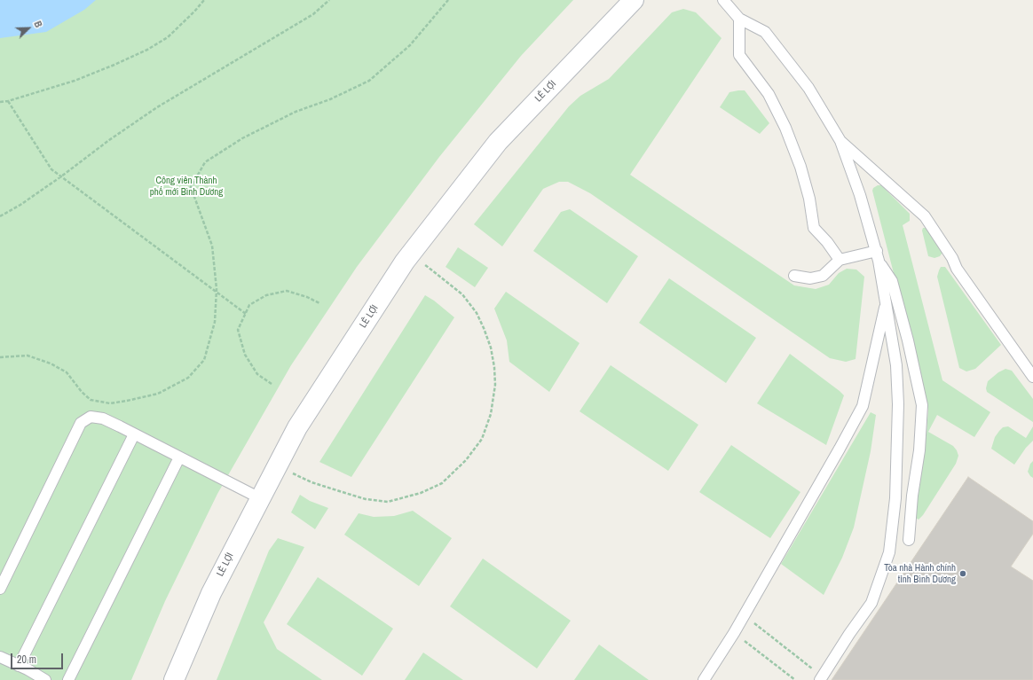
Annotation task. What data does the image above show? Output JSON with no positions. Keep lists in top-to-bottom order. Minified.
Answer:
{"streets":{"main road":["LÊ LỢI"]},"parks":["Công viên Thành phố mới Bình Dương"],"places":["Tòa nhà Hành chính tỉnh Bình Dương"],"scale_bar":"20 m","north":"top right"}
